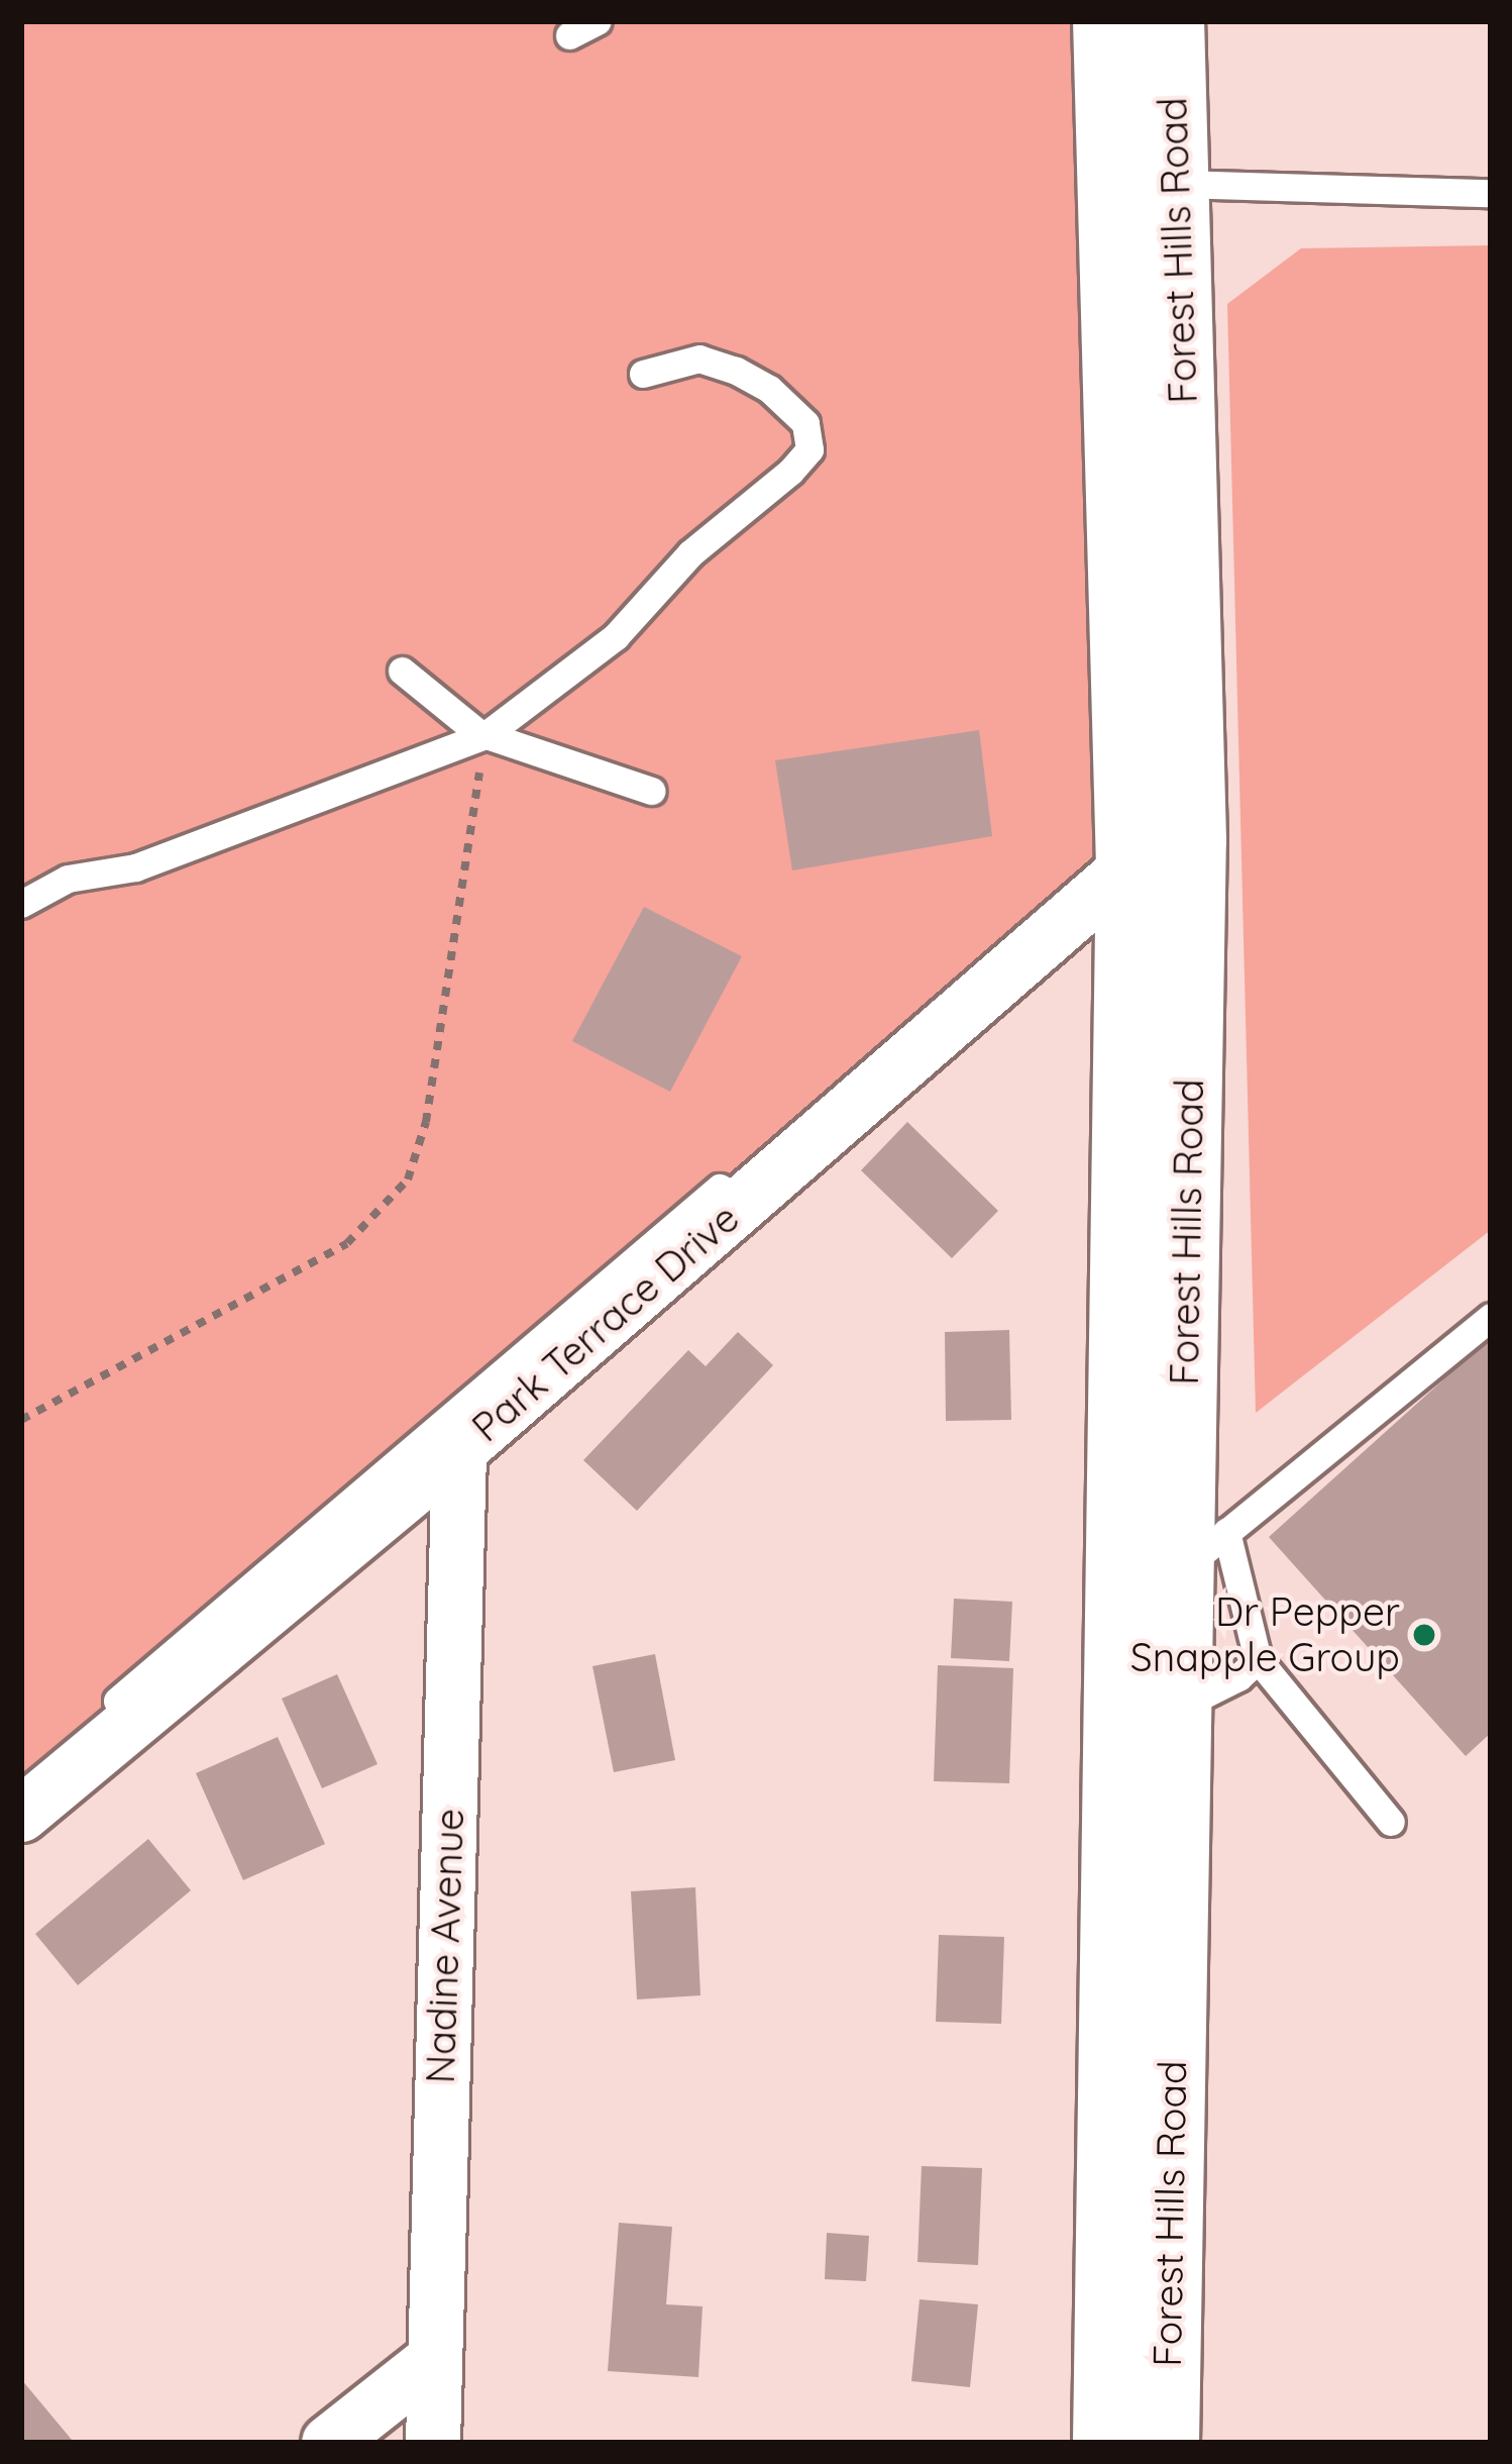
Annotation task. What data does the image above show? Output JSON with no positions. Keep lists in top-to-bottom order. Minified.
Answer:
{"streets":{"street":["Forest Hills Road","Park Terrace Drive","Nadine Avenue"]},"crossings":[["Forest Hills Road","Park Terrace Drive"],["Park Terrace Drive","Nadine Avenue"]],"places":["Dr Pepper Snapple Group"]}
